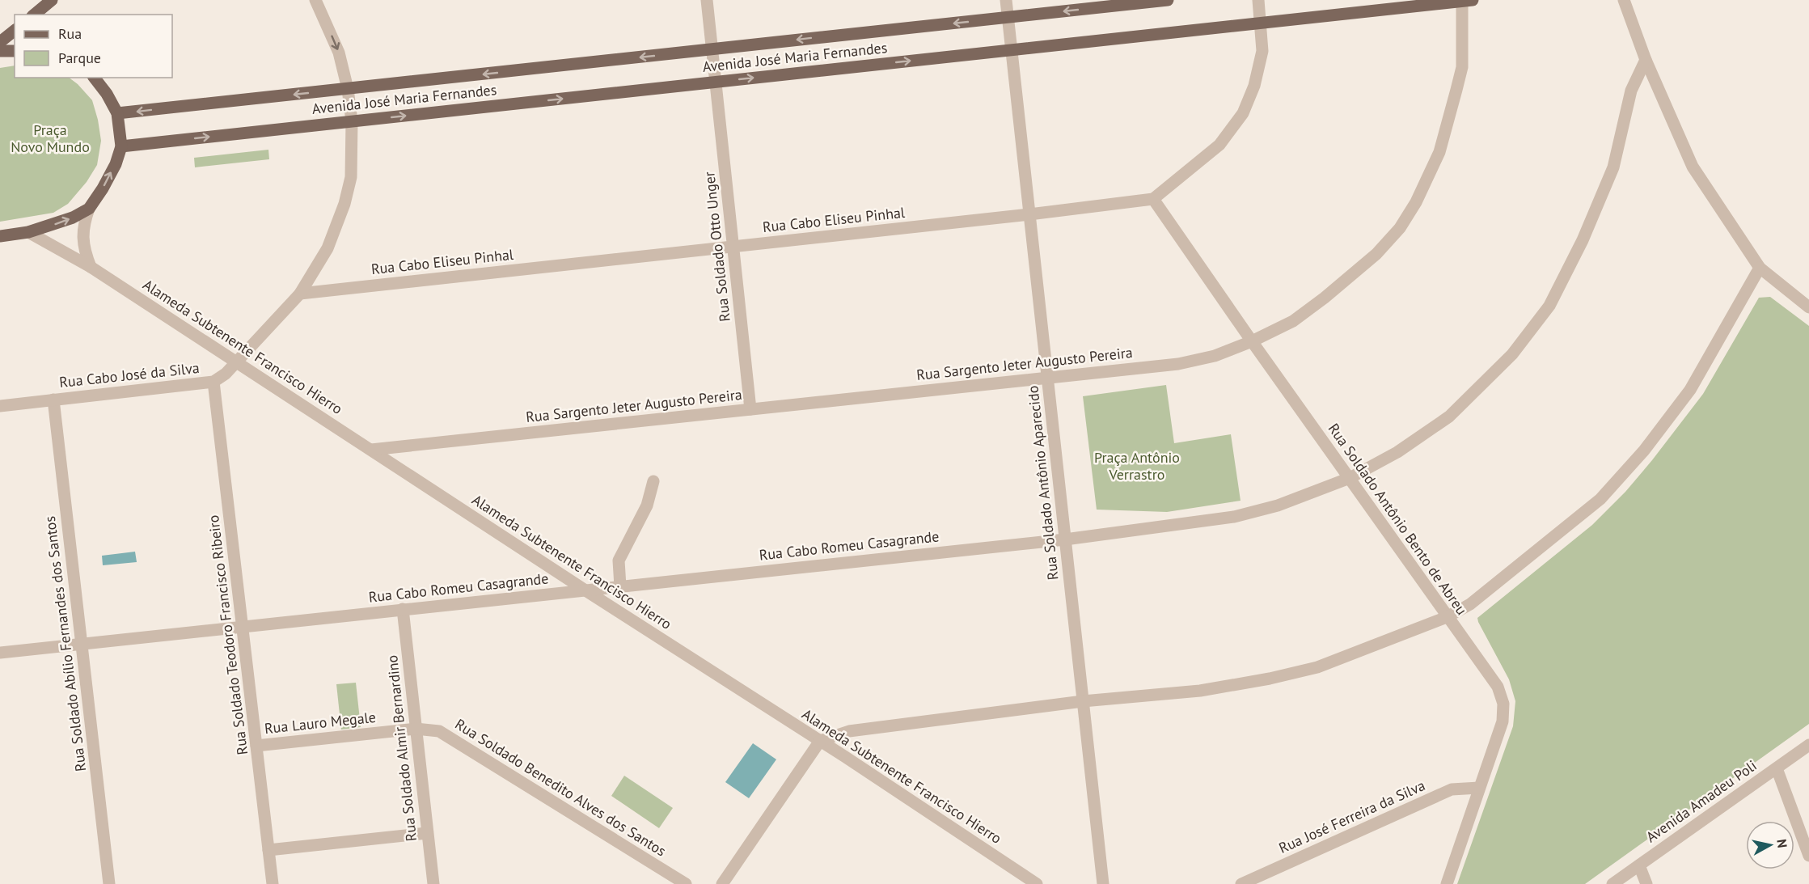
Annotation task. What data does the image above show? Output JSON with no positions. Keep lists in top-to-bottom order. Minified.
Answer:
{"streets":{"main road":["Avenida José Maria Fernandes"],"street":["Rua Cabo Eliseu Pinhal","Rua Soldado Otto Unger","Alameda Subtenente Francisco Hierro","Rua Sargento Jeter Augusto Pereira","Rua Cabo José da Silva","Rua Soldado Antônio Aparecido","Rua Soldado Antônio Bento de Abreu","Rua Cabo Romeu Casagrande","Rua Soldado Teodoro Francisco Ribeiro","Rua Soldado Abílio Fernandes dos Santos","Rua Lauro Megale","Rua Soldado Almir Bernardino","Rua Soldado Benedito Alves dos Santos","Avenida Amadeu Poli","Rua José Ferreira da Silva"]},"crossings":[["Avenida José Maria Fernandes","Rua Soldado Otto Unger"],["Avenida José Maria Fernandes","Rua Sargento Jeter Augusto Pereira"],["Avenida José Maria Fernandes","Rua Cabo José da Silva"],["Avenida José Maria Fernandes","Rua Soldado Antônio Aparecido"],["Rua Cabo Eliseu Pinhal","Rua Soldado Otto Unger"],["Rua Cabo Eliseu Pinhal","Rua Cabo José da Silva"],["Rua Cabo Eliseu Pinhal","Rua Soldado Antônio Aparecido"],["Rua Cabo Eliseu Pinhal","Rua Soldado Antônio Bento de Abreu"],["Rua Soldado Otto Unger","Rua Sargento Jeter Augusto Pereira"],["Alameda Subtenente Francisco Hierro","Rua Sargento Jeter Augusto Pereira"],["Alameda Subtenente Francisco Hierro","Rua Cabo José da Silva"],["Alameda Subtenente Francisco Hierro","Rua Cabo Romeu Casagrande"],["Rua Sargento Jeter Augusto Pereira","Rua Soldado Antônio Aparecido"],["Rua Sargento Jeter Augusto Pereira","Rua Soldado Antônio Bento de Abreu"],["Rua Cabo José da Silva","Rua Soldado Teodoro Francisco Ribeiro"],["Rua Cabo José da Silva","Rua Soldado Abílio Fernandes dos Santos"],["Rua Soldado Antônio Aparecido","Rua Cabo Romeu Casagrande"],["Rua Soldado Antônio Bento de Abreu","Rua Cabo Romeu Casagrande"],["Rua Soldado Antônio Bento de Abreu","Rua José Ferreira da Silva"],["Rua Cabo Romeu Casagrande","Rua Soldado Teodoro Francisco Ribeiro"],["Rua Cabo Romeu Casagrande","Rua Soldado Abílio Fernandes dos Santos"],["Rua Cabo Romeu Casagrande","Rua Soldado Almir Bernardino"],["Rua Soldado Teodoro Francisco Ribeiro","Rua Lauro Megale"],["Rua Lauro Megale","Rua Soldado Almir Bernardino"],["Rua Lauro Megale","Rua Soldado Benedito Alves dos Santos"],["Rua Soldado Almir Bernardino","Rua Soldado Benedito Alves dos Santos"]],"parks":["Praça Novo Mundo","Praça Antônio Verrastro"],"legend":["Rua","Parque"],"north":"right"}
